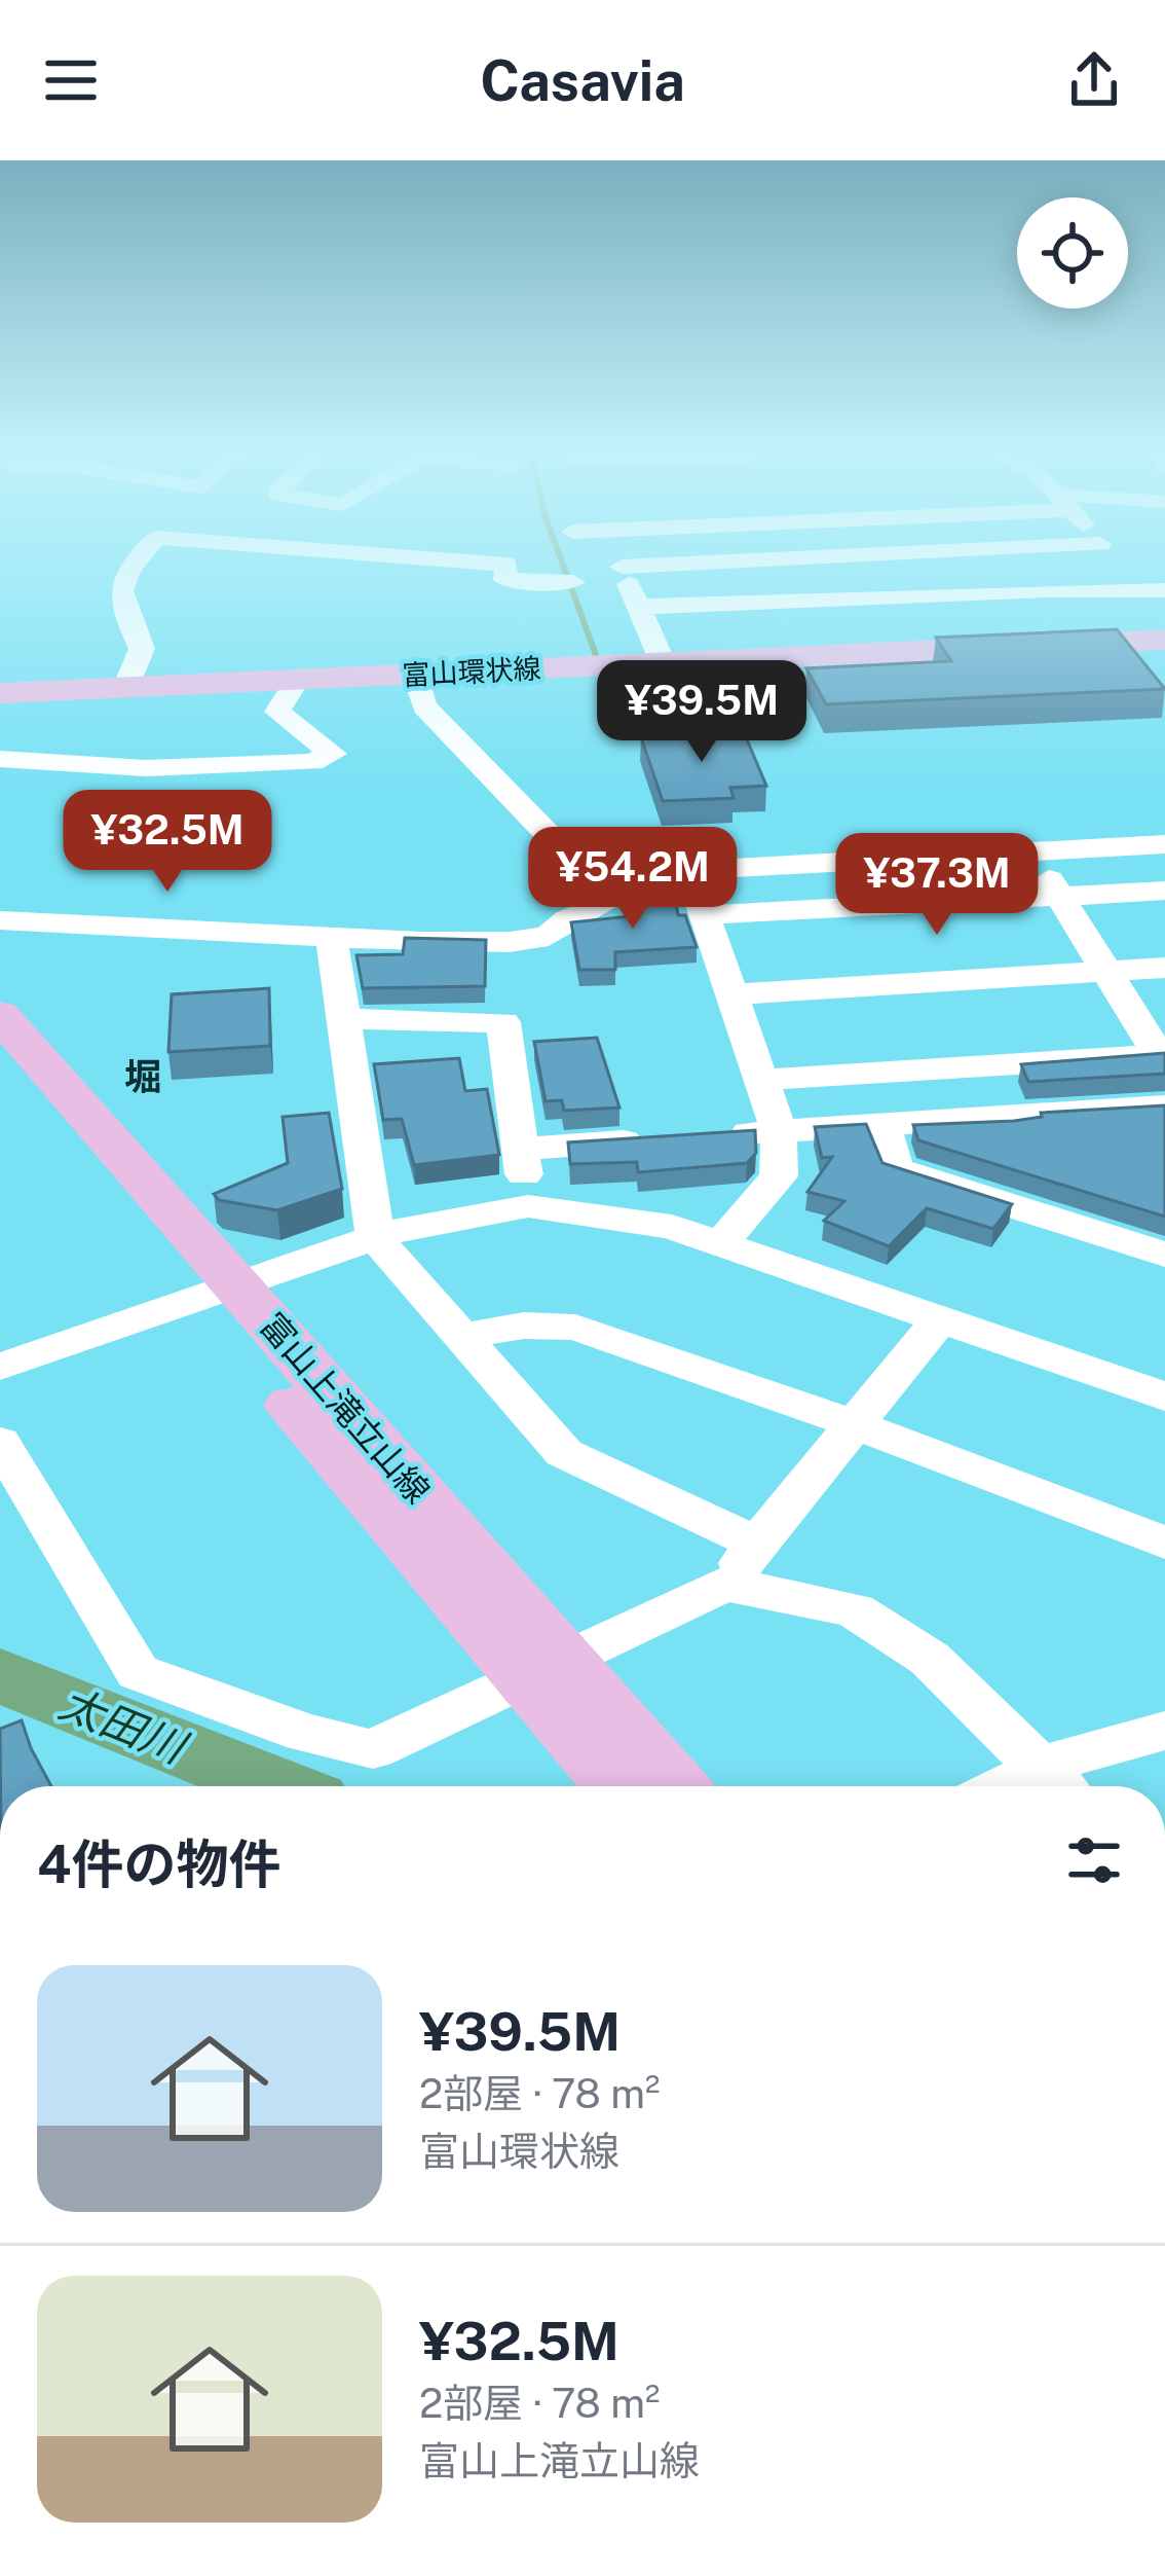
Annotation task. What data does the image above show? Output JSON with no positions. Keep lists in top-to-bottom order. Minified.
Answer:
{"streets":{"main road":["富山環状線","富山上滝立山線"]},"districts":["堀"],"water":["太田川"],"page":{"header":"Casavia","price":["¥39.5M","¥32.5M","¥54.2M","¥37.3M"],"heading":"4件の物件","list":[{"name":"¥39.5M","note":"2部屋 · 78 m² · 富山環状線"},{"name":"¥32.5M","note":"2部屋 · 78 m² · 富山上滝立山線"}]}}
